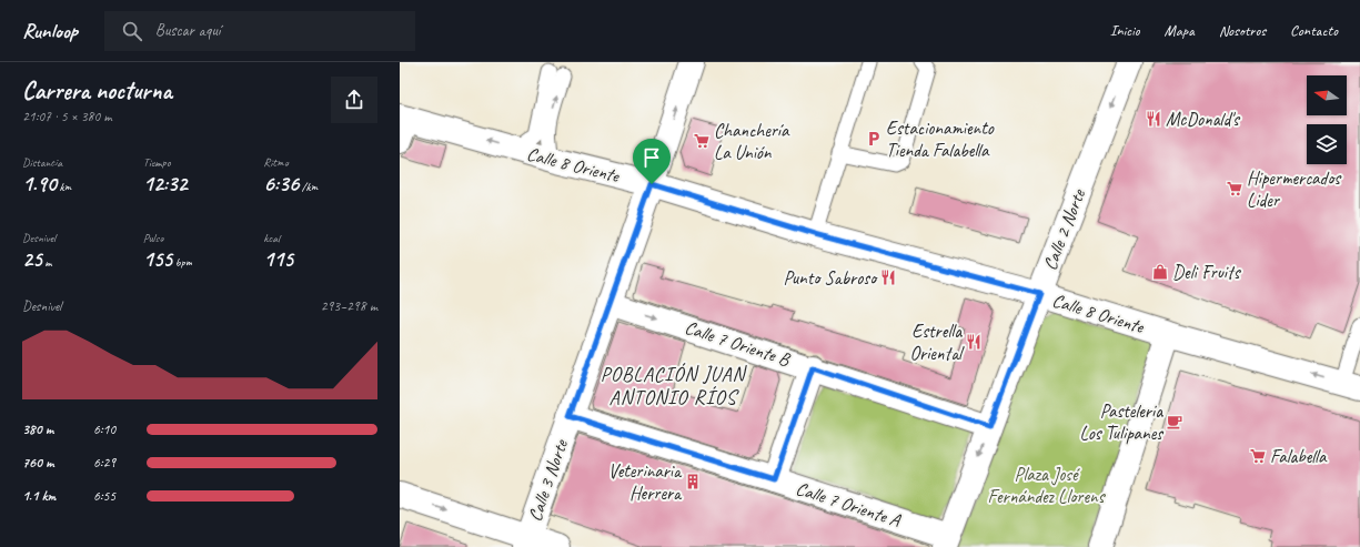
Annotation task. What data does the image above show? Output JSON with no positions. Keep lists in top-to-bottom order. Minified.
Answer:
{"streets":{"street":["Calle 8 Oriente","Calle 2 Norte","Calle 7 Oriente B","Calle 3 Norte","Calle 7 Oriente A"]},"crossings":[["Calle 8 Oriente","Calle 2 Norte"],["Calle 8 Oriente","Calle 3 Norte"],["Calle 2 Norte","Calle 7 Oriente B"],["Calle 2 Norte","Calle 7 Oriente A"],["Calle 7 Oriente B","Calle 3 Norte"],["Calle 3 Norte","Calle 7 Oriente A"]],"one_way":["Calle 7 Oriente B"],"districts":["POBLACIÓN JUAN ANTONIO RÍOS"],"parks":["Plaza José Fernández Llorens"],"places":{"restaurant":["McDonald's","Punto Sabroso","Estrella Oriental"],"parking":["Estacionamiento Tienda Falabella"],"supermarket":["Chanchería La Unión","Hipermercados Lider","Falabella"],"shop":["Deli Fruits"],"cafe":["Pasteleria Los Tulipanes"],"building":["Veterinaria Herrera"]},"north":"left","page":{"header":"Runloop","search":"Buscar aquí","nav":["Inicio","Mapa","Nosotros","Contacto"],"heading":["Carrera nocturna","21:07 · 5 × 380 m"],"stats":[["Distancia","1.90 km"],["Tiempo","12:32"],["Ritmo","6:36 /km"],["Desnivel","25 m"],["Pulso","155 bpm"],["kcal","115"]],"chart":["Desnivel","293–298 m"],"list":[{"name":"380 m","note":"6:10"},{"name":"760 m","note":"6:29"},{"name":"1.1 km","note":"6:55"}]}}
